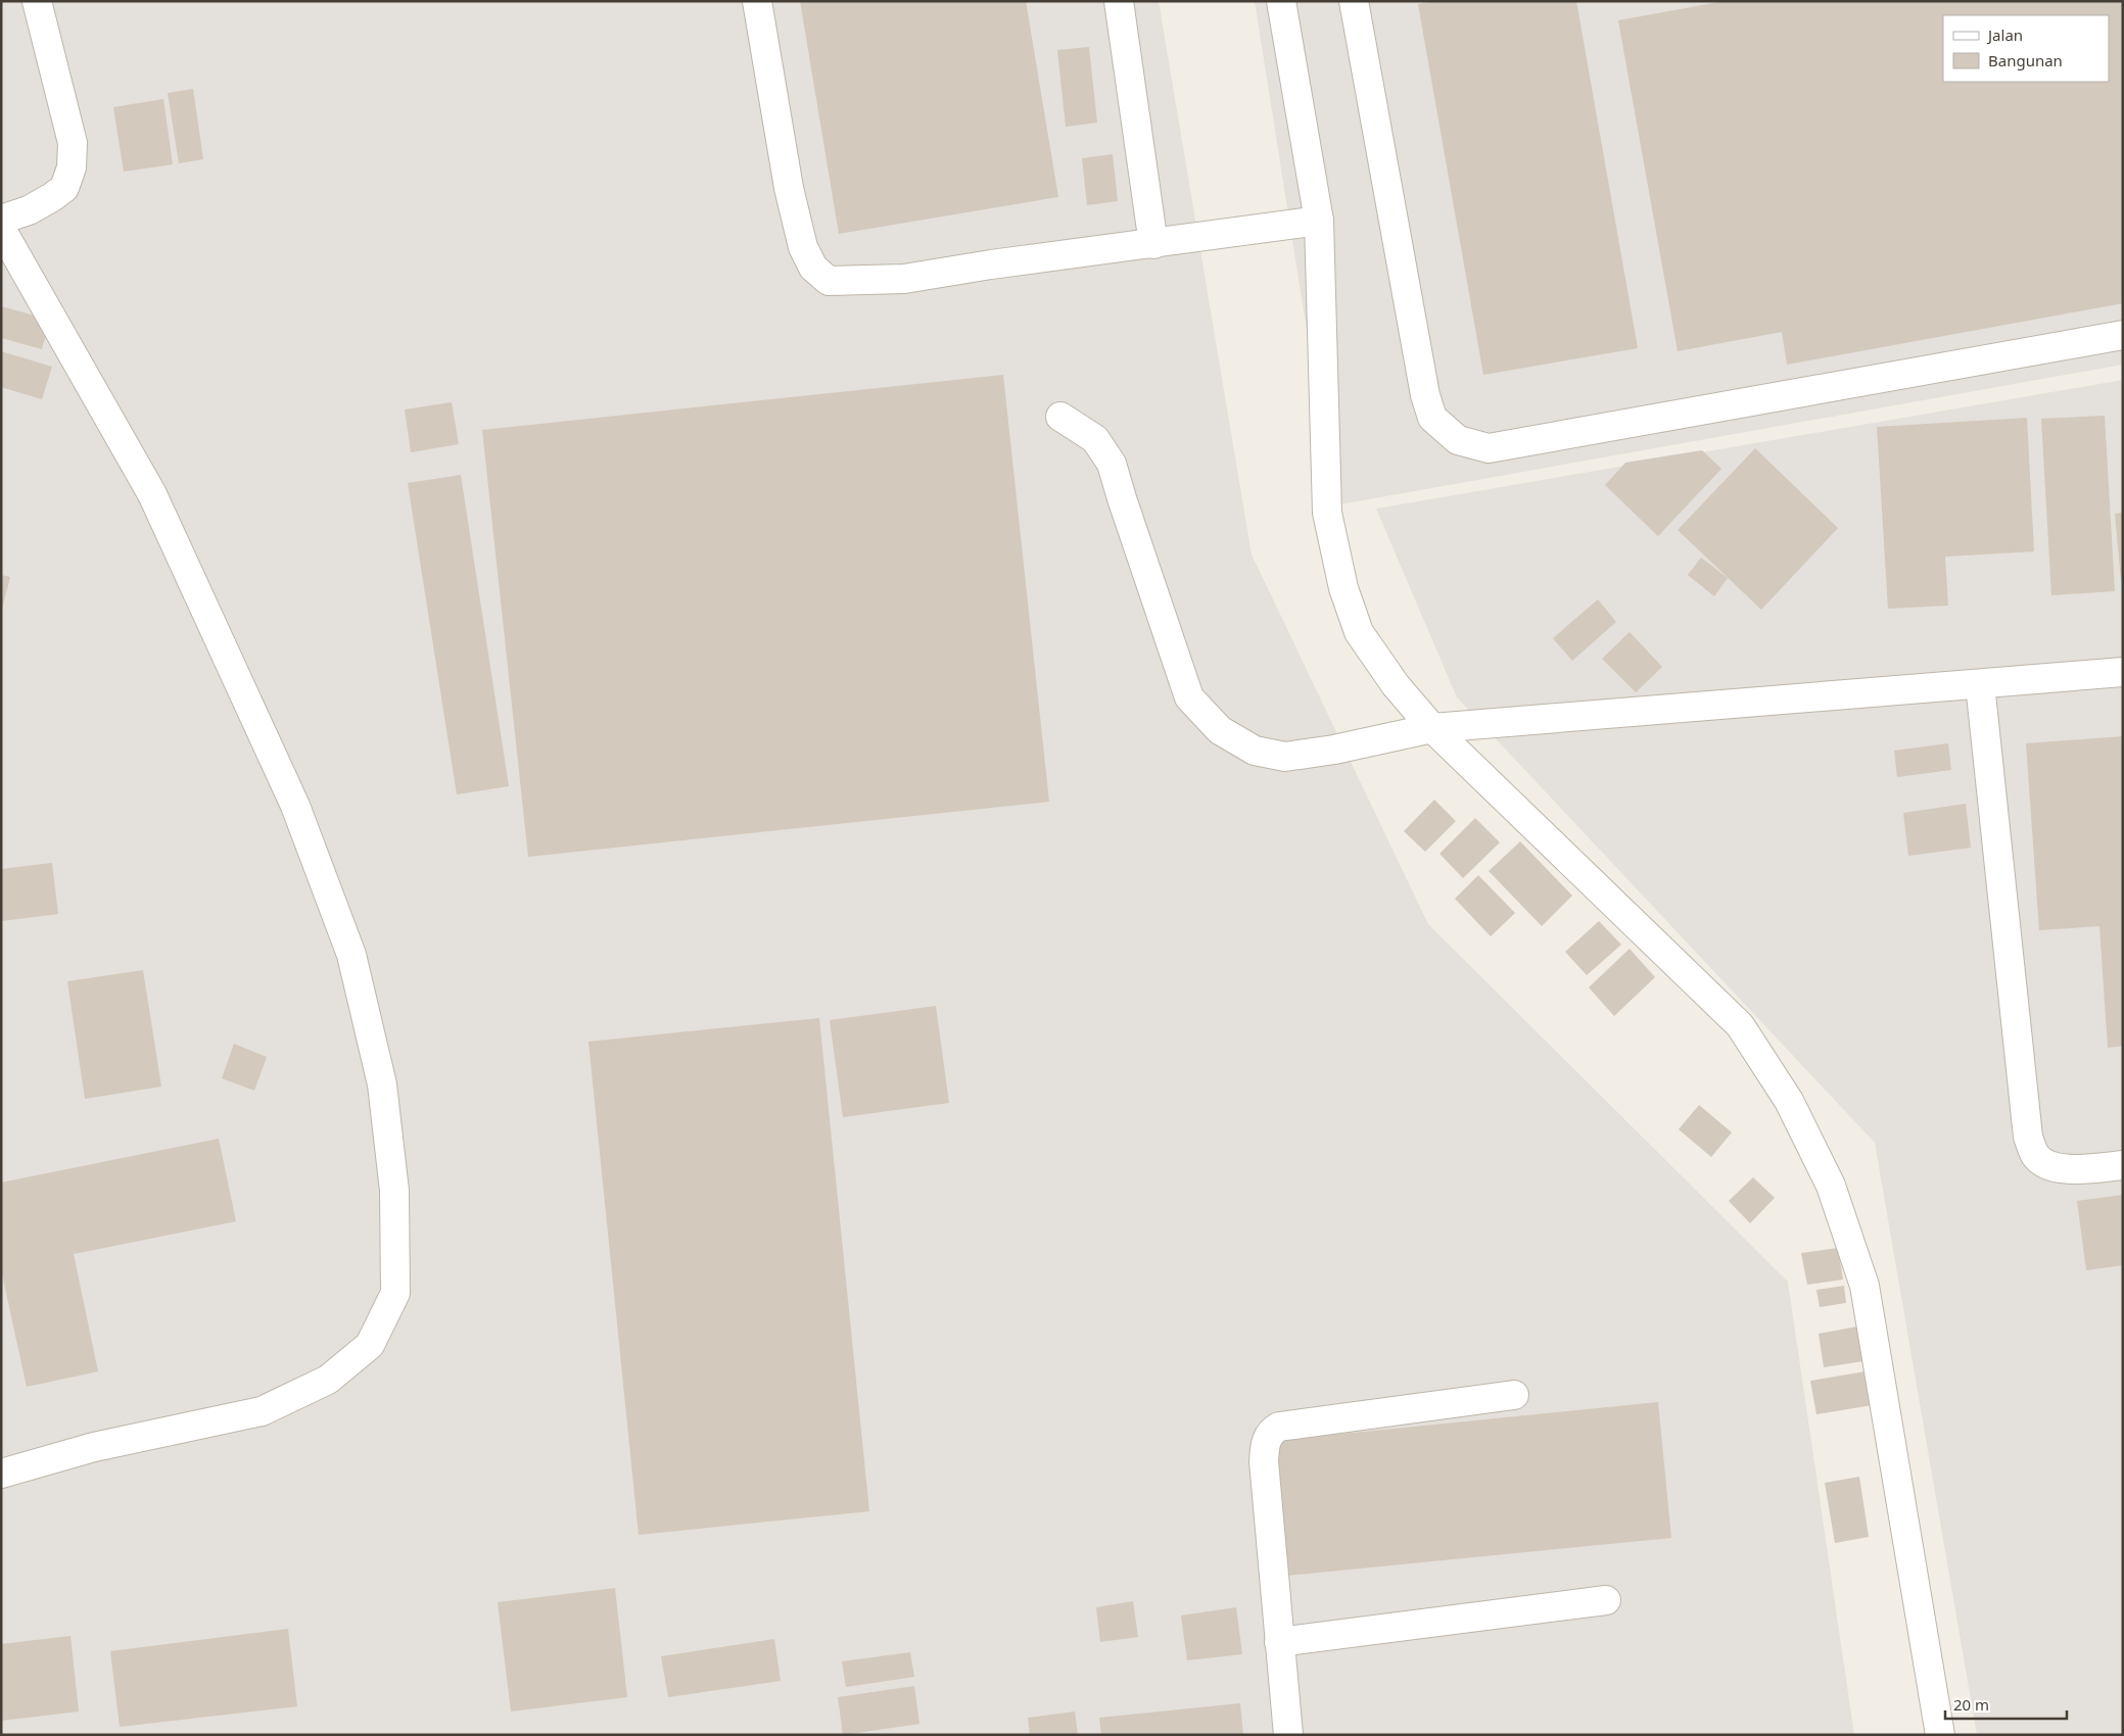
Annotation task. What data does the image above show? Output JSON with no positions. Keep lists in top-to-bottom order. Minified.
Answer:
{"legend":["Jalan","Bangunan"],"scale_bar":"20 m"}
